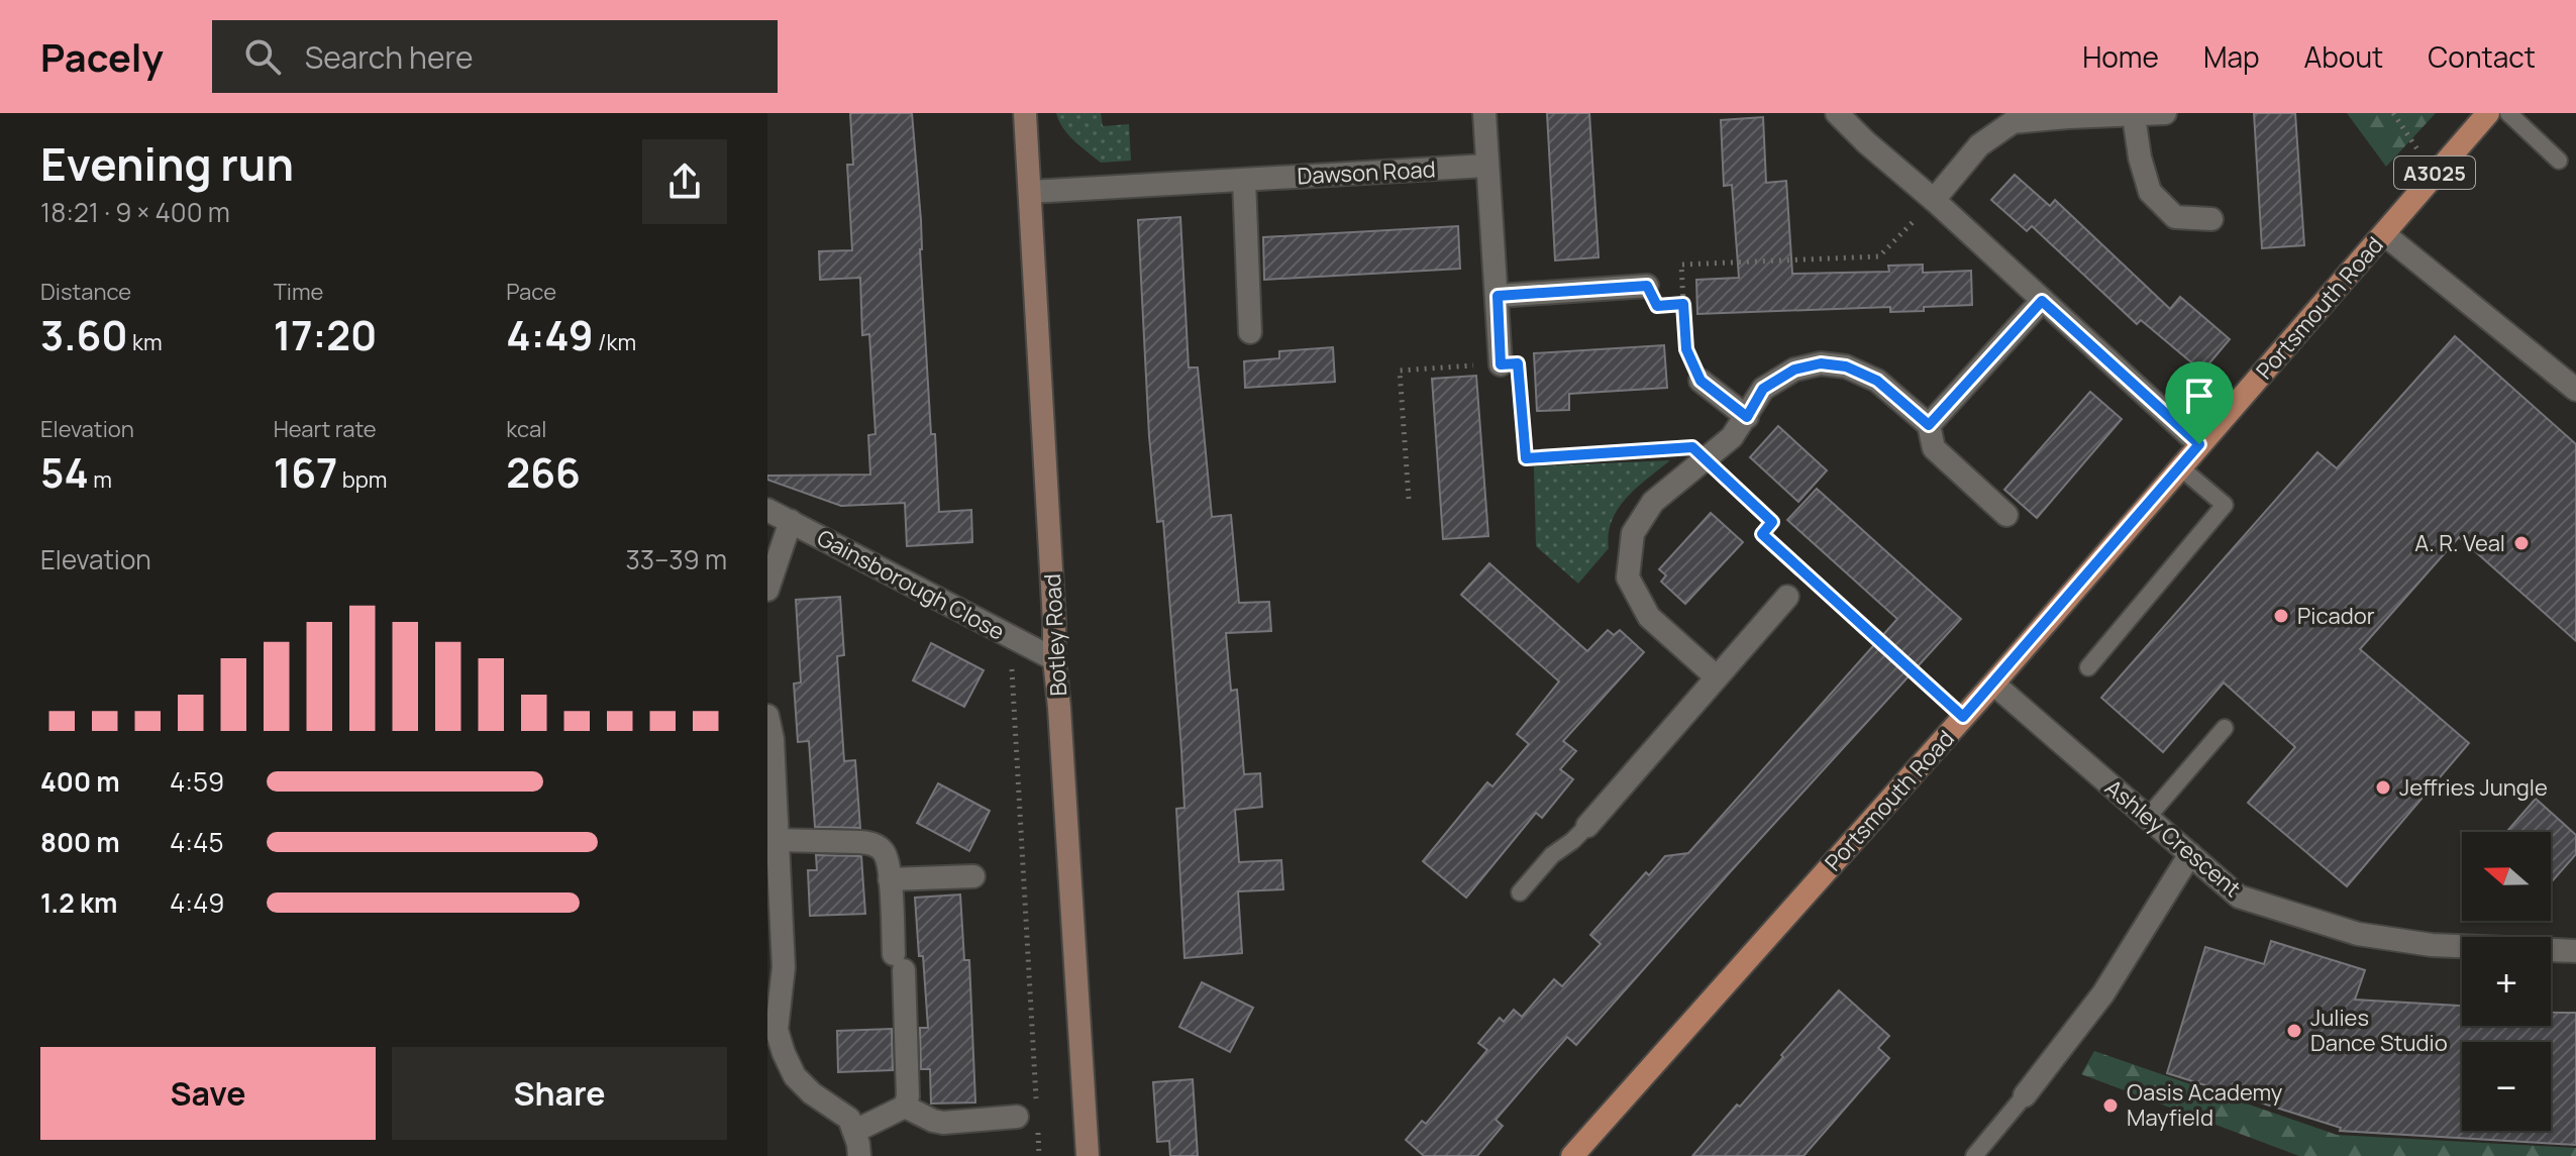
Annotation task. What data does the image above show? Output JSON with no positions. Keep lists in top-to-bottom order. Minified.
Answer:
{"streets":{"main road":["A3025","Portsmouth Road","Botley Road"],"street":["Dawson Road","Gainsborough Close","Ashley Crescent"]},"crossings":[["Dawson Road","Botley Road"],["Portsmouth Road","Ashley Crescent"],["Gainsborough Close","Botley Road"]],"places":["A. R. Veal","Picador","Jeffries Jungle","Julies Dance Studio","Oasis Academy Mayfield"],"north":"left","page":{"header":"Pacely","search":"Search here","nav":["Home","Map","About","Contact"],"heading":["Evening run","18:21 · 9 × 400 m"],"stats":[["Distance","3.60 km"],["Time","17:20"],["Pace","4:49 /km"],["Elevation","54 m"],["Heart rate","167 bpm"],["kcal","266"]],"chart":["Elevation","33–39 m"],"list":[{"name":"400 m","note":"4:59"},{"name":"800 m","note":"4:45"},{"name":"1.2 km","note":"4:49"}],"map_buttons":["+","−"],"buttons":["Save","Share"]}}
